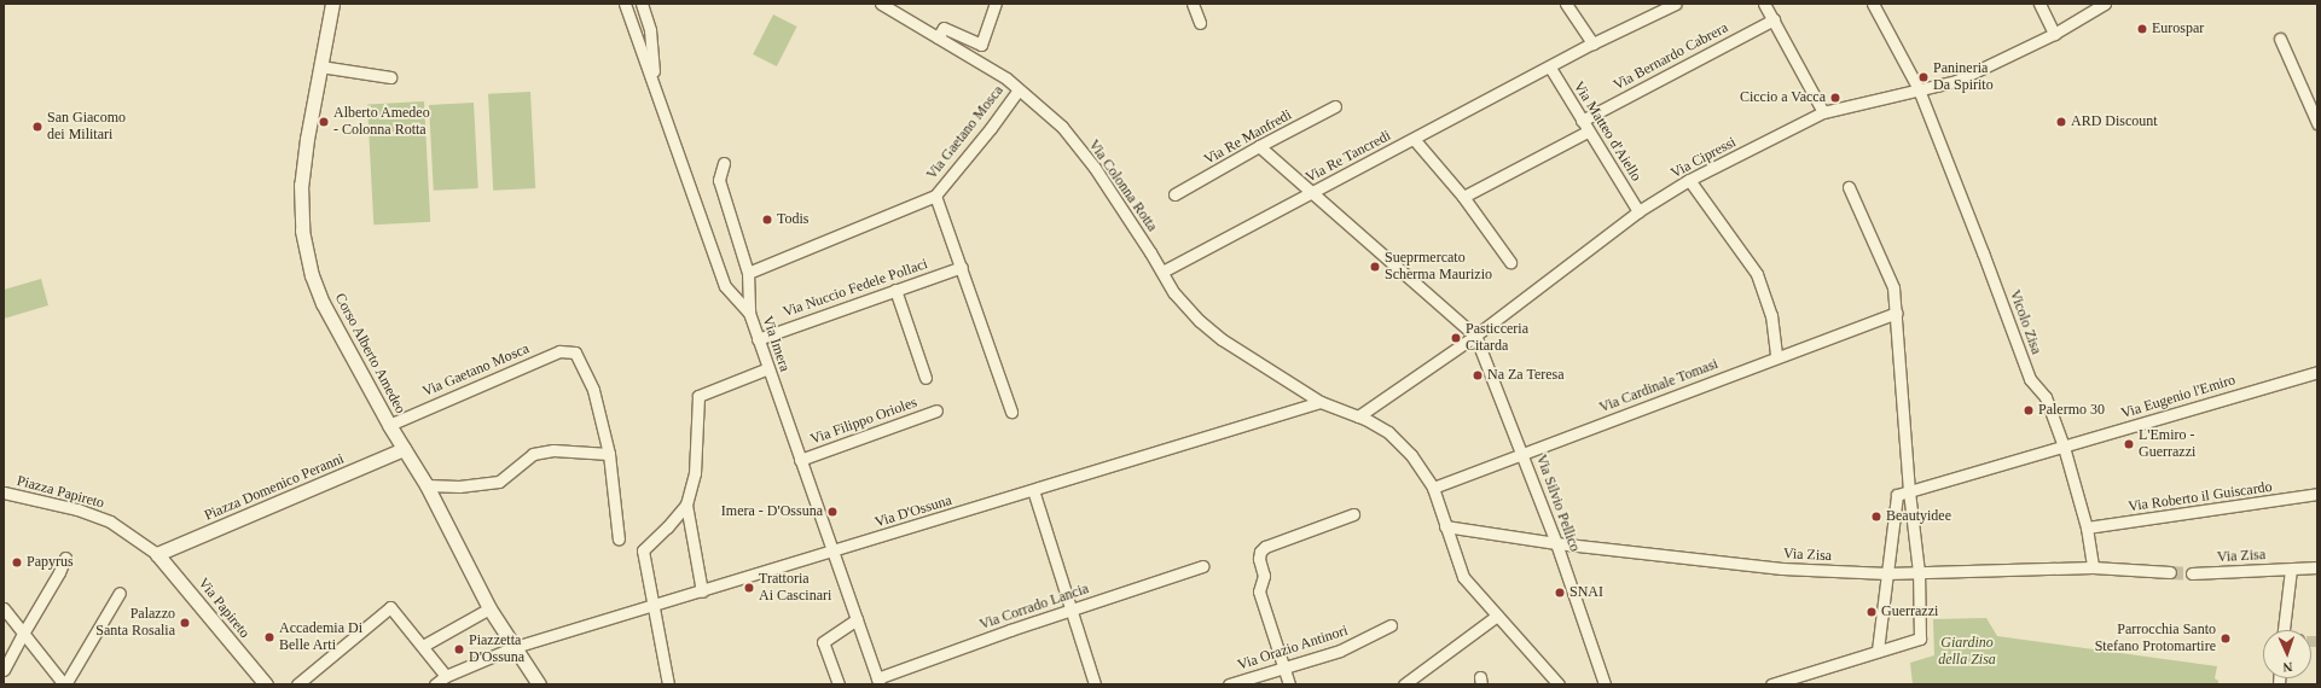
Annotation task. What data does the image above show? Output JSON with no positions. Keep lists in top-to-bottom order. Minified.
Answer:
{"streets":{"street":["Via Bernardo Cabrera","Via Matteo d'Aiello","Via Gaetano Mosca","Via Re Manfredi","Via Re Tancredi","Via Cipressi","Via Colonna Rotta","Via Nuccio Fedele Pollaci","Vicolo Zisa","Via Imera","Corso Alberto Amedeo","Via Cardinale Tomasi","Via Eugenio l'Emiro","Via Filippo Orioles","Piazza Domenico Peranni","Piazza Papireto","Via Roberto il Guiscardo","Via Silvio Pellico","Via D'Ossuna","Via Zisa","Via Corrado Lancia","Via Papireto","Via Orazio Antinori"]},"crossings":[["Via Bernardo Cabrera","Via Matteo d'Aiello"],["Via Matteo d'Aiello","Via Re Tancredi"],["Via Matteo d'Aiello","Via Cipressi"],["Via Gaetano Mosca","Via Colonna Rotta"],["Via Gaetano Mosca","Corso Alberto Amedeo"],["Via Re Tancredi","Via Colonna Rotta"],["Via Cipressi","Via Colonna Rotta"],["Via Cipressi","Vicolo Zisa"],["Via Cipressi","Via Silvio Pellico"],["Via Colonna Rotta","Via Cardinale Tomasi"],["Via Colonna Rotta","Via D'Ossuna"],["Via Colonna Rotta","Via Zisa"],["Via Nuccio Fedele Pollaci","Via Imera"],["Via Nuccio Fedele Pollaci","Via Filippo Orioles"],["Vicolo Zisa","Via Eugenio l'Emiro"],["Vicolo Zisa","Via Roberto il Guiscardo"],["Vicolo Zisa","Via Zisa"],["Via Imera","Via Filippo Orioles"],["Via Imera","Via D'Ossuna"],["Via Imera","Via Corrado Lancia"],["Corso Alberto Amedeo","Piazza Domenico Peranni"],["Corso Alberto Amedeo","Via D'Ossuna"],["Via Cardinale Tomasi","Via Silvio Pellico"],["Piazza Domenico Peranni","Piazza Papireto"],["Piazza Domenico Peranni","Via Papireto"],["Piazza Papireto","Via Papireto"],["Via Silvio Pellico","Via Zisa"]],"parks":["Giardino della Zisa"],"places":["Eurospar","Panineria Da Spirito","Ciccio a Vacca","Alberto Amedeo - Colonna Rotta","ARD Discount","San Giacomo dei Militari","Todis","Sueprmercato Scherma Maurizio","Pasticceria Citarda","Na Za Teresa","Palermo 30","L'Emiro - Guerrazzi","Imera - D'Ossuna","Beautyidee","Papyrus","Trattoria Ai Cascinari","SNAI","Guerrazzi","Palazzo Santa Rosalia","Accademia Di Belle Arti","Parrocchia Santo Stefano Protomartire","Piazzetta D'Ossuna"],"north":"bottom"}
